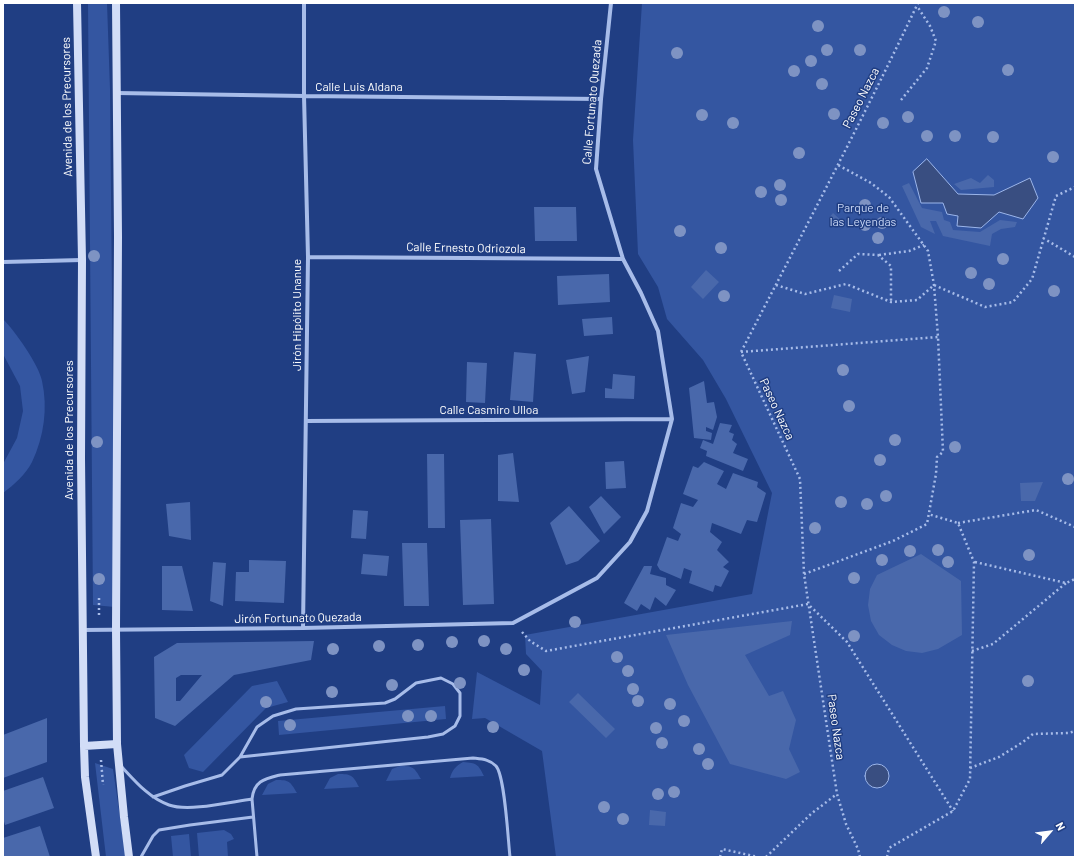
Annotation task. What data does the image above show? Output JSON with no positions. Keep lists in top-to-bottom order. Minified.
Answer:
{"streets":{"main road":["Avenida de los Precursores"],"street":["Calle Luis Aldana","Calle Fortunato Quezada","Calle Ernesto Odriozola","Jirón Hipólito Unanue","Calle Casmiro Ulloa","Jirón Fortunato Quezada"],"path":["Paseo Nazca"]},"crossings":[["Calle Luis Aldana","Calle Fortunato Quezada"],["Calle Luis Aldana","Jirón Hipólito Unanue"],["Calle Fortunato Quezada","Calle Ernesto Odriozola"],["Calle Fortunato Quezada","Calle Casmiro Ulloa"],["Calle Fortunato Quezada","Jirón Fortunato Quezada"],["Avenida de los Precursores","Jirón Fortunato Quezada"],["Calle Ernesto Odriozola","Jirón Hipólito Unanue"],["Jirón Hipólito Unanue","Calle Casmiro Ulloa"],["Jirón Hipólito Unanue","Jirón Fortunato Quezada"]],"parks":["Parque de las Leyendas"],"north":"top right"}
